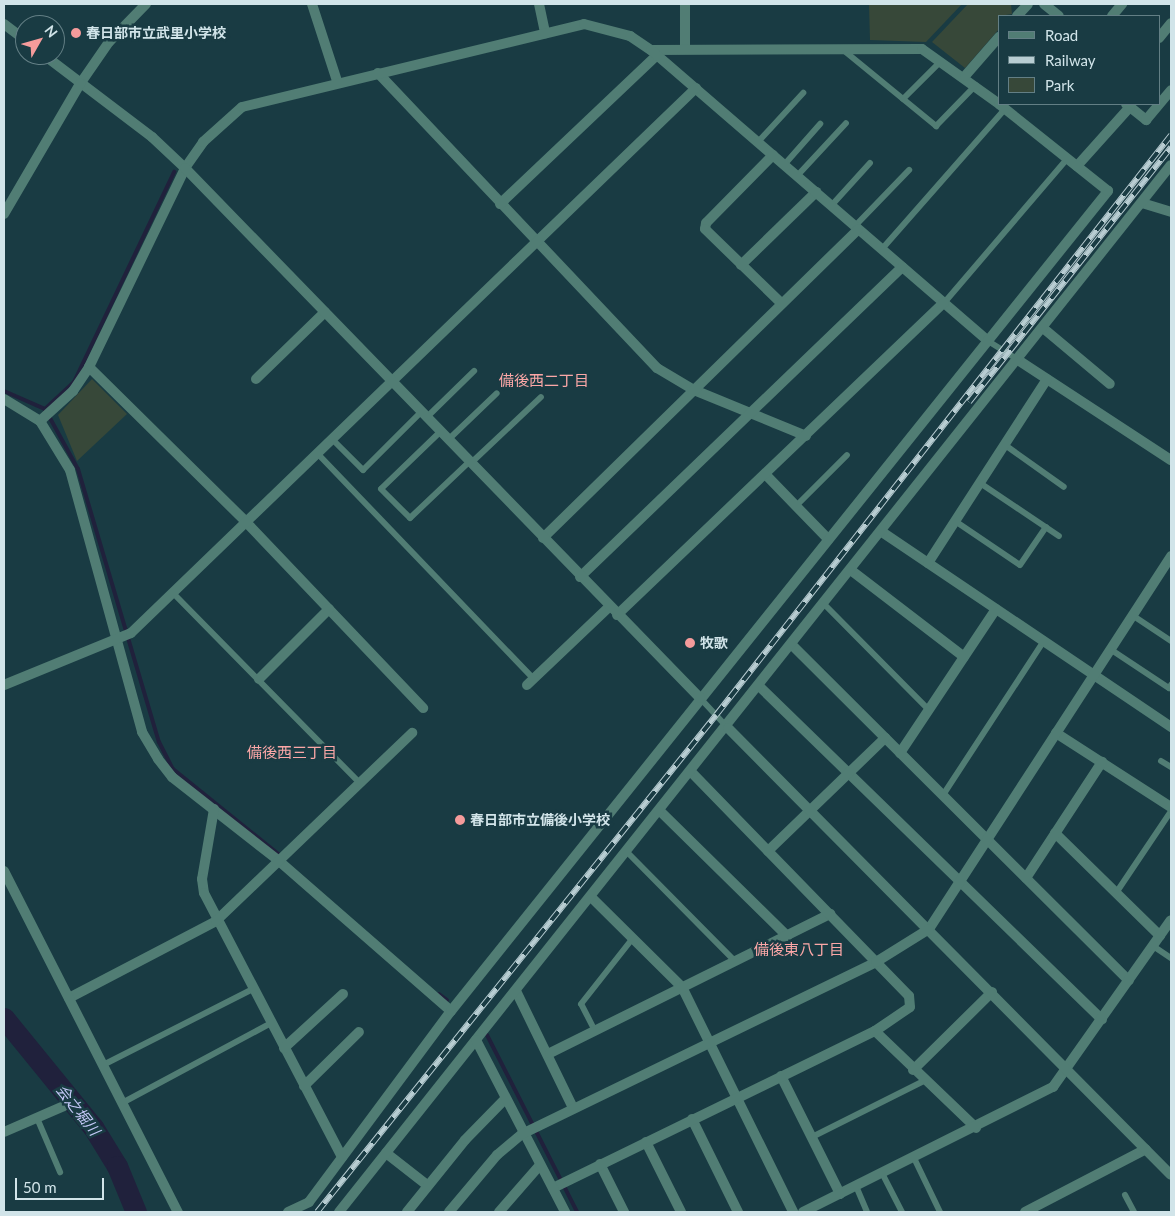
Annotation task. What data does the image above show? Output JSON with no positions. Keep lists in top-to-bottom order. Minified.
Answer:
{"districts":["備後西二丁目","備後西三丁目","備後東八丁目"],"water":["会之堀川"],"places":["春日部市立武里小学校","牧歌","春日部市立備後小学校"],"legend":["Road","Railway","Park"],"scale_bar":"50 m","north":"top right"}
